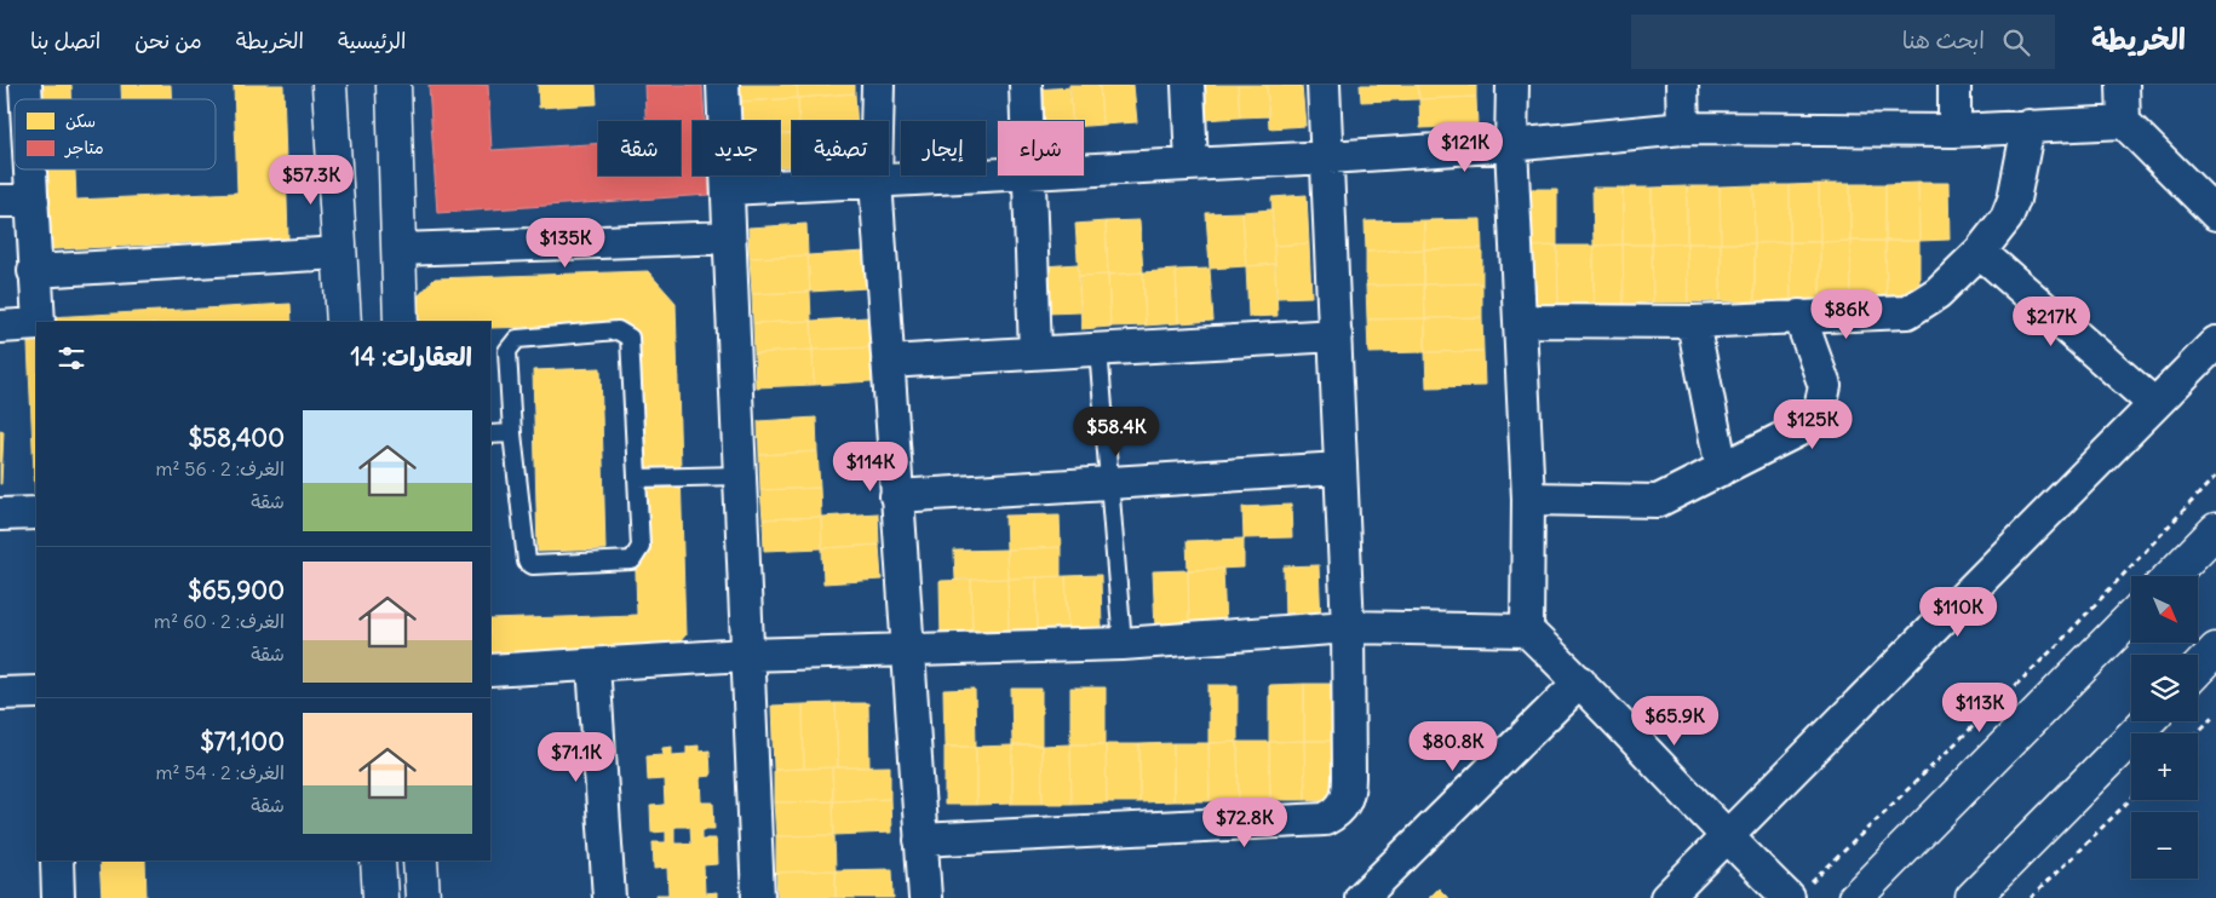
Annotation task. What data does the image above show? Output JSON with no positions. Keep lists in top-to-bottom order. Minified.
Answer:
{"legend":["سكن","متاجر"],"north":"bottom right","page":{"header":"الخريطة","search":"ابحث هنا","nav":["الرئيسية","الخريطة","من نحن","اتصل بنا"],"chip":["شراء","إيجار","تصفية","جديد","شقة"],"price":["$121K","$57.3K","$135K","$86K","$217K","$125K","$58.4K","$114K","$110K","$113K","$65.9K","$80.8K","$71.1K","$72.8K"],"heading":"العقارات: 14","list":[{"name":"$58,400","note":"الغرف: 2 · 56 m² · شقة"},{"name":"$65,900","note":"الغرف: 2 · 60 m² · شقة"},{"name":"$71,100","note":"الغرف: 2 · 54 m² · شقة"}],"map_buttons":["+","−"]}}
